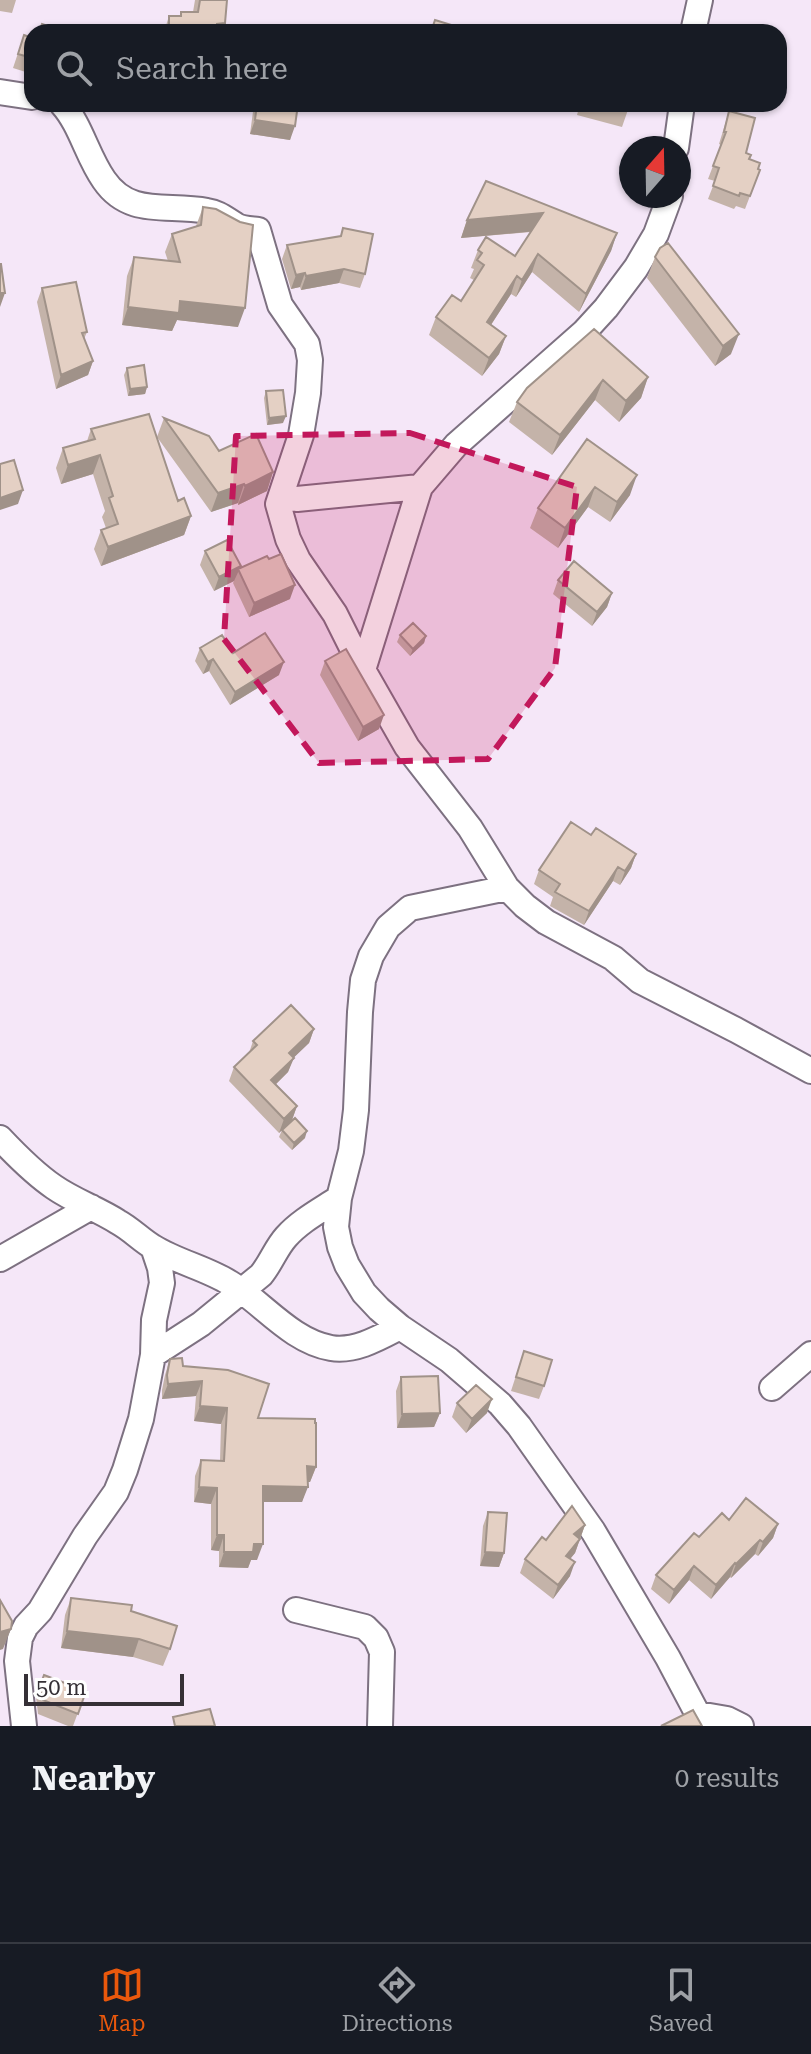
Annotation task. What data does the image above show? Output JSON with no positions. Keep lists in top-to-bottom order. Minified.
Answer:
{"scale_bar":"50 m","north":"top","page":{"search":"Search here","scale":"50 m","heading":["Nearby","0 results"],"nav":["Map","Directions","Saved"]}}
